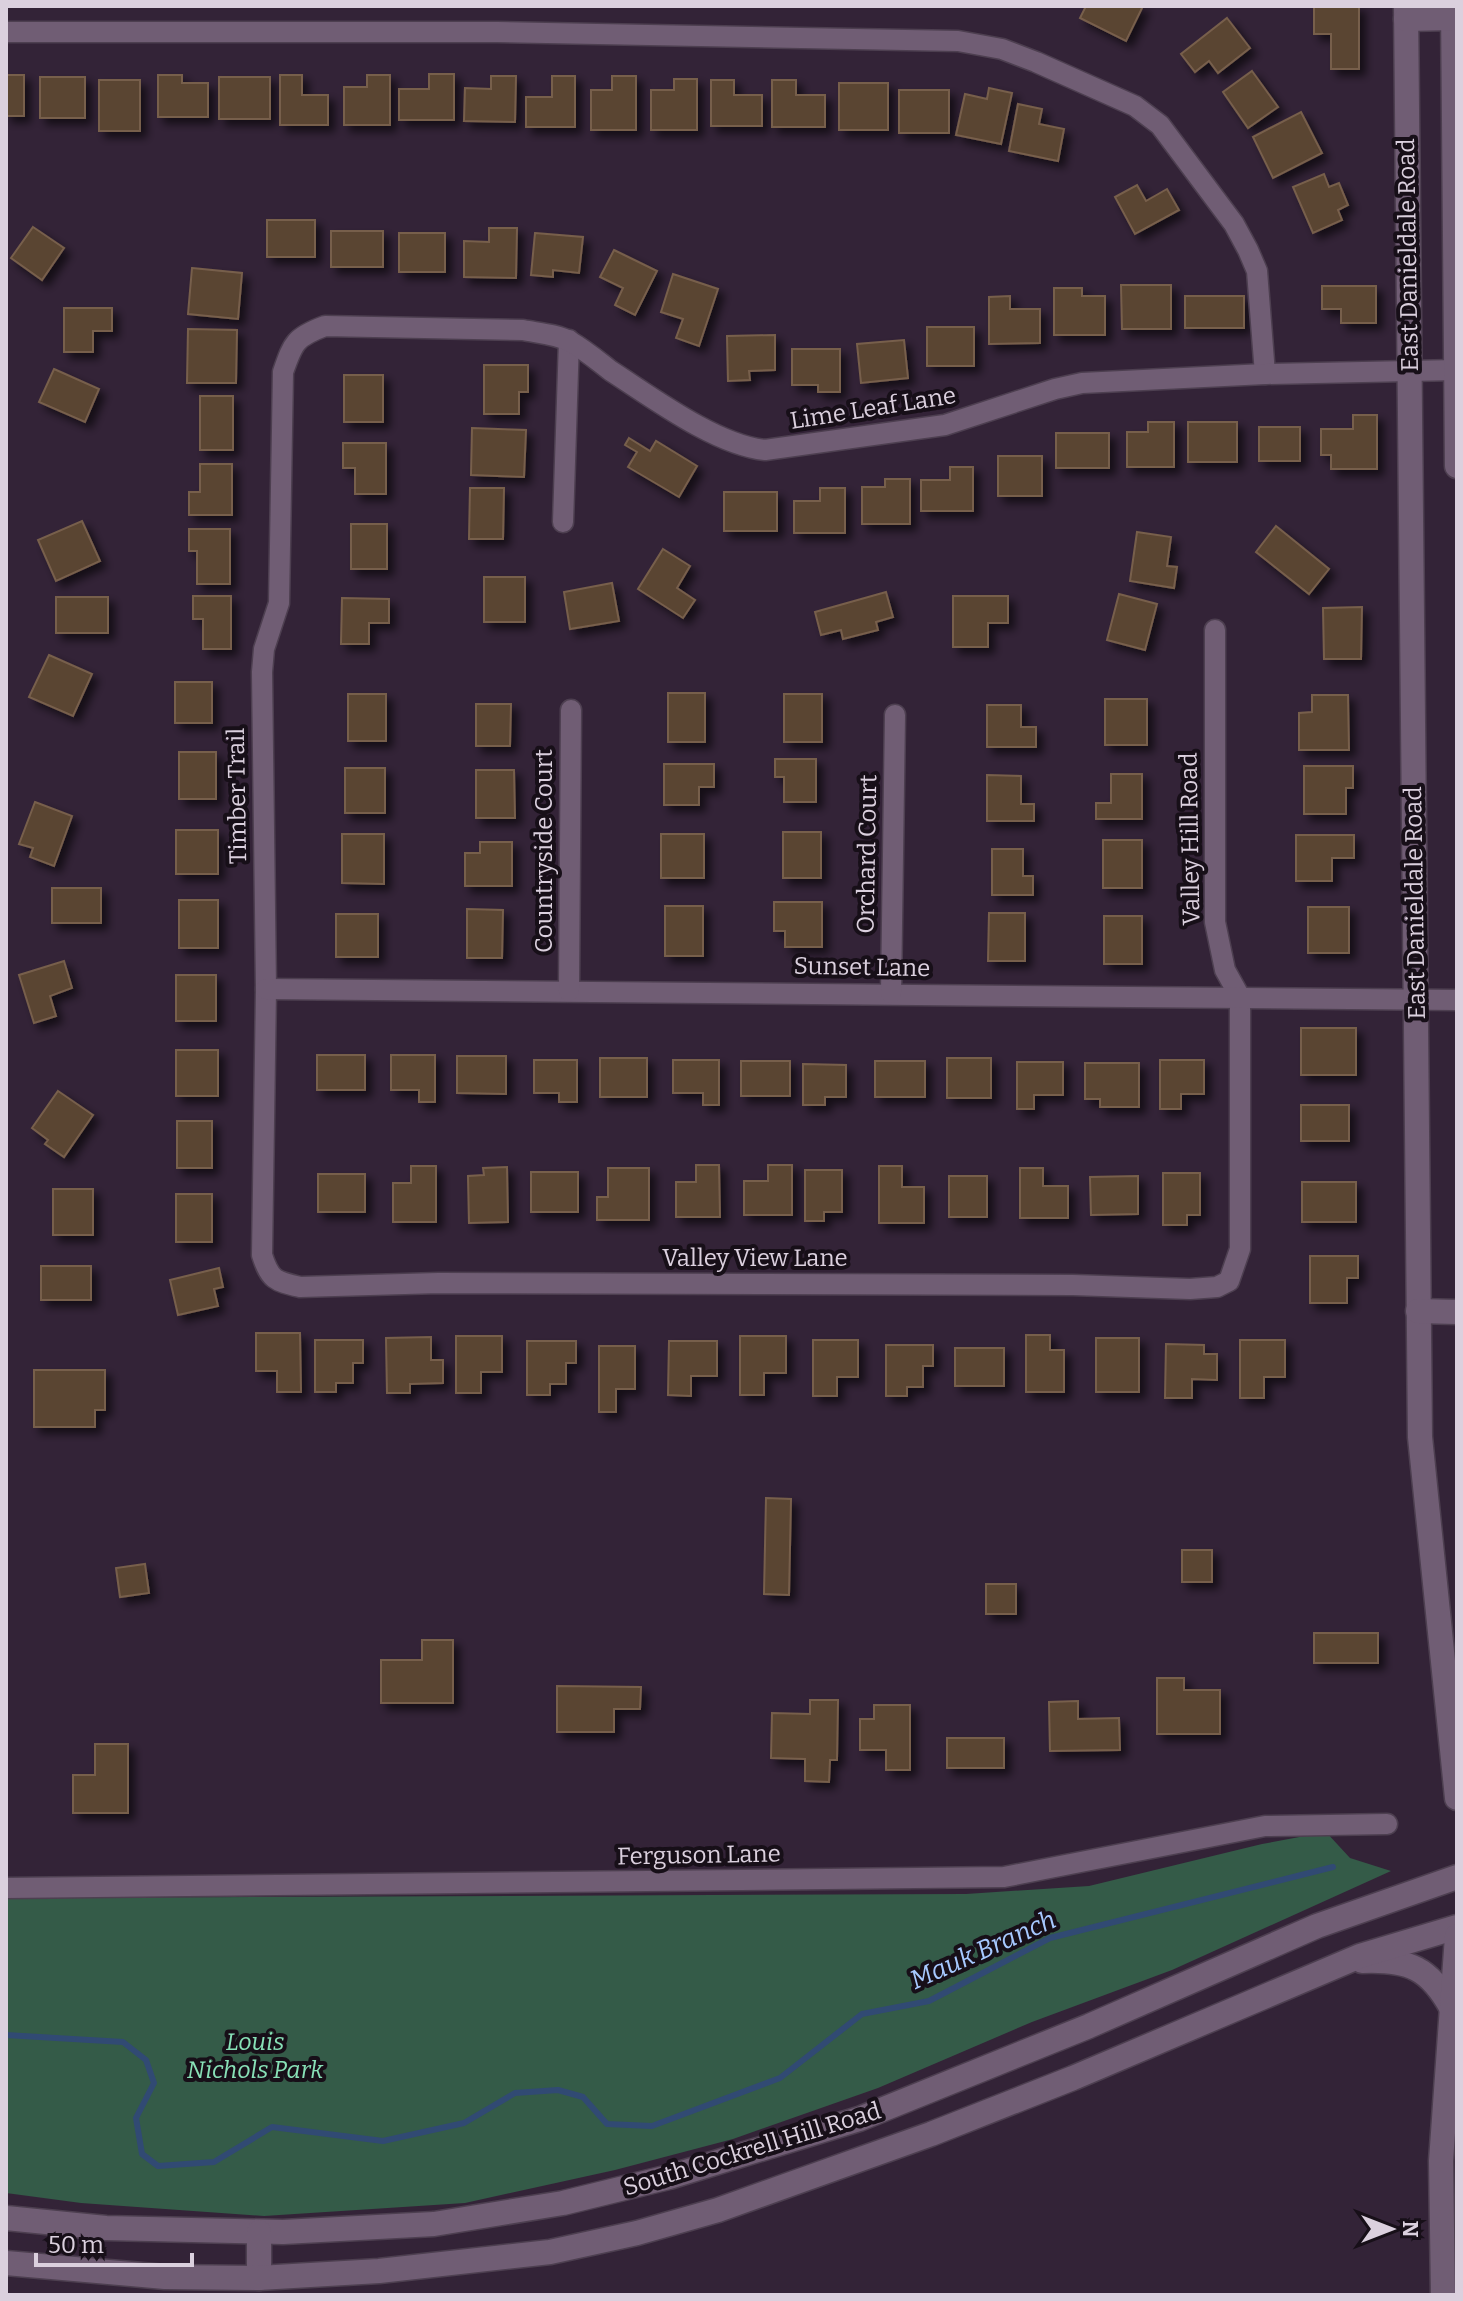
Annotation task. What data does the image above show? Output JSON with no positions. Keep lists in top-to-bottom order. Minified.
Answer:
{"streets":{"main road":["East Danieldale Road","South Cockrell Hill Road"],"street":["Lime Leaf Lane","Timber Trail","Valley Hill Road","Countryside Court","Orchard Court","Sunset Lane","Valley View Lane","Ferguson Lane"]},"crossings":[["East Danieldale Road","Lime Leaf Lane"],["East Danieldale Road","Sunset Lane"],["Lime Leaf Lane","Timber Trail"],["Timber Trail","Sunset Lane"],["Timber Trail","Valley View Lane"],["Valley Hill Road","Sunset Lane"],["Valley Hill Road","Valley View Lane"],["Countryside Court","Sunset Lane"],["Orchard Court","Sunset Lane"]],"water":["Mauk Branch"],"parks":["Louis Nichols Park"],"scale_bar":"50 m","north":"right"}
